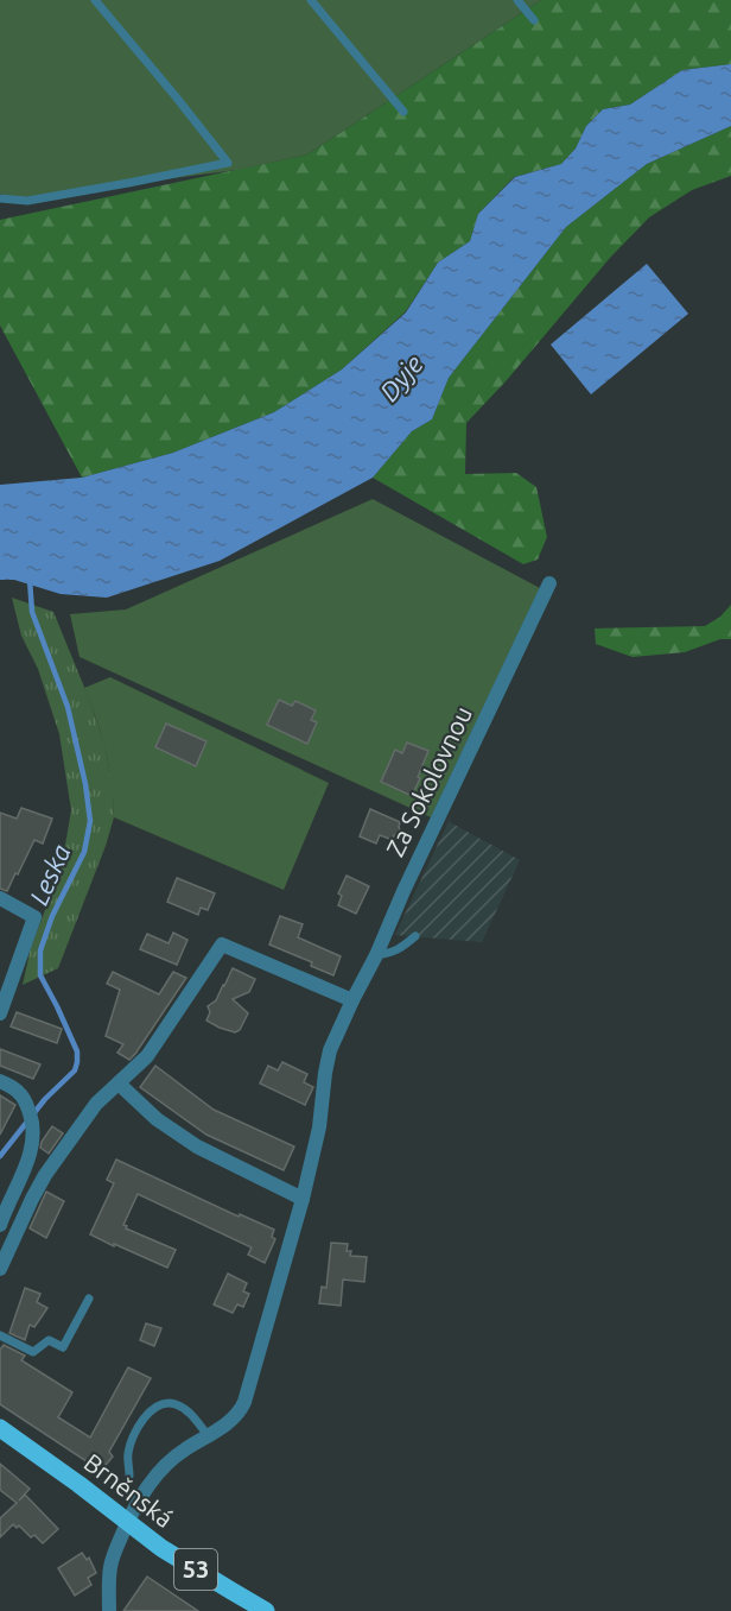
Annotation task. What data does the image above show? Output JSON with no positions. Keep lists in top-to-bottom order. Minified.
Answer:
{"streets":{"main road":["Brněnská","53"],"street":["Za Sokolovnou"]},"crossings":[["Za Sokolovnou","Brněnská"]],"water":["Dyje","Leska"]}
